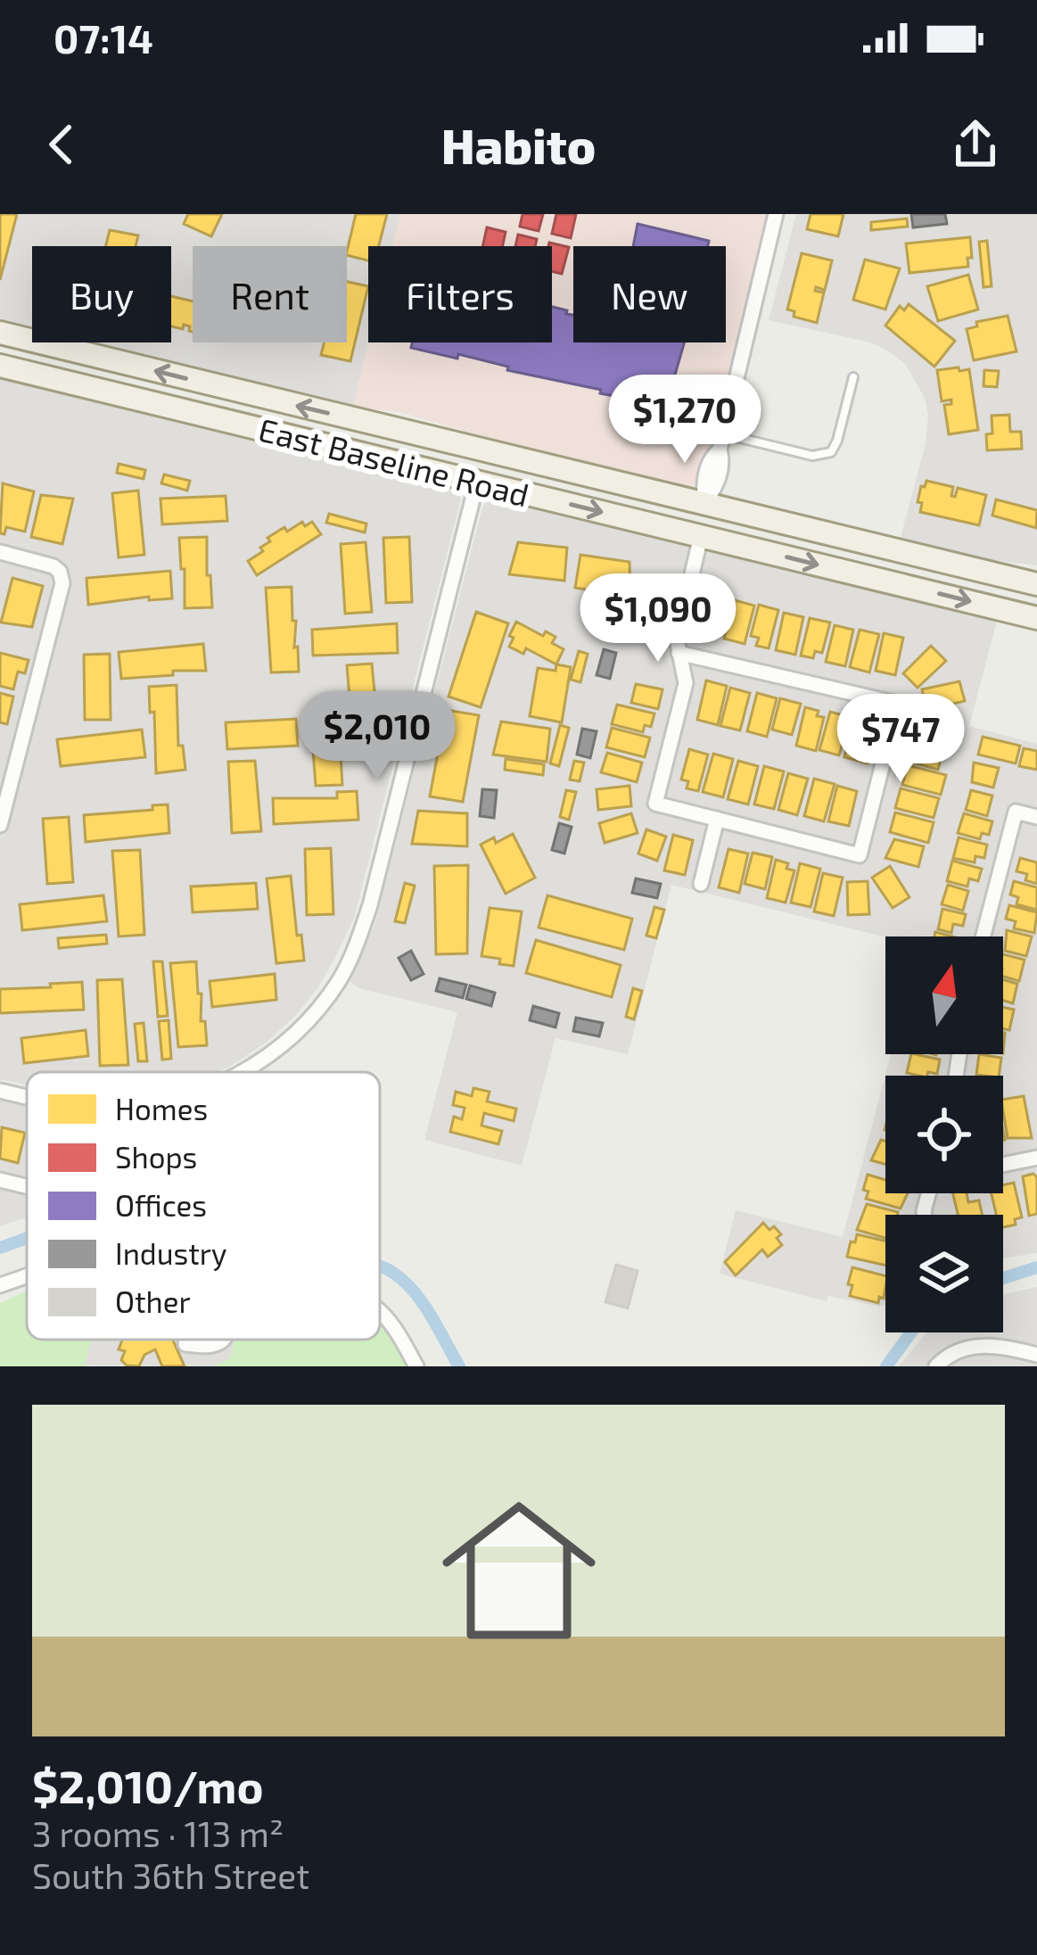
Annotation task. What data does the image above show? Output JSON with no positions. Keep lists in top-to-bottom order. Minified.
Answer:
{"streets":{"main road":["East Baseline Road"]},"legend":["Homes","Shops","Offices","Industry","Other"],"north":"top","page":{"status":"07:14","header":"Habito","chip":["Buy","Rent","Filters","New"],"price":["$1,270","$1,090","$2,010","$747"],"list":[{"name":"$2,010/mo","note":"3 rooms · 113 m² · South 36th Street"}]}}
